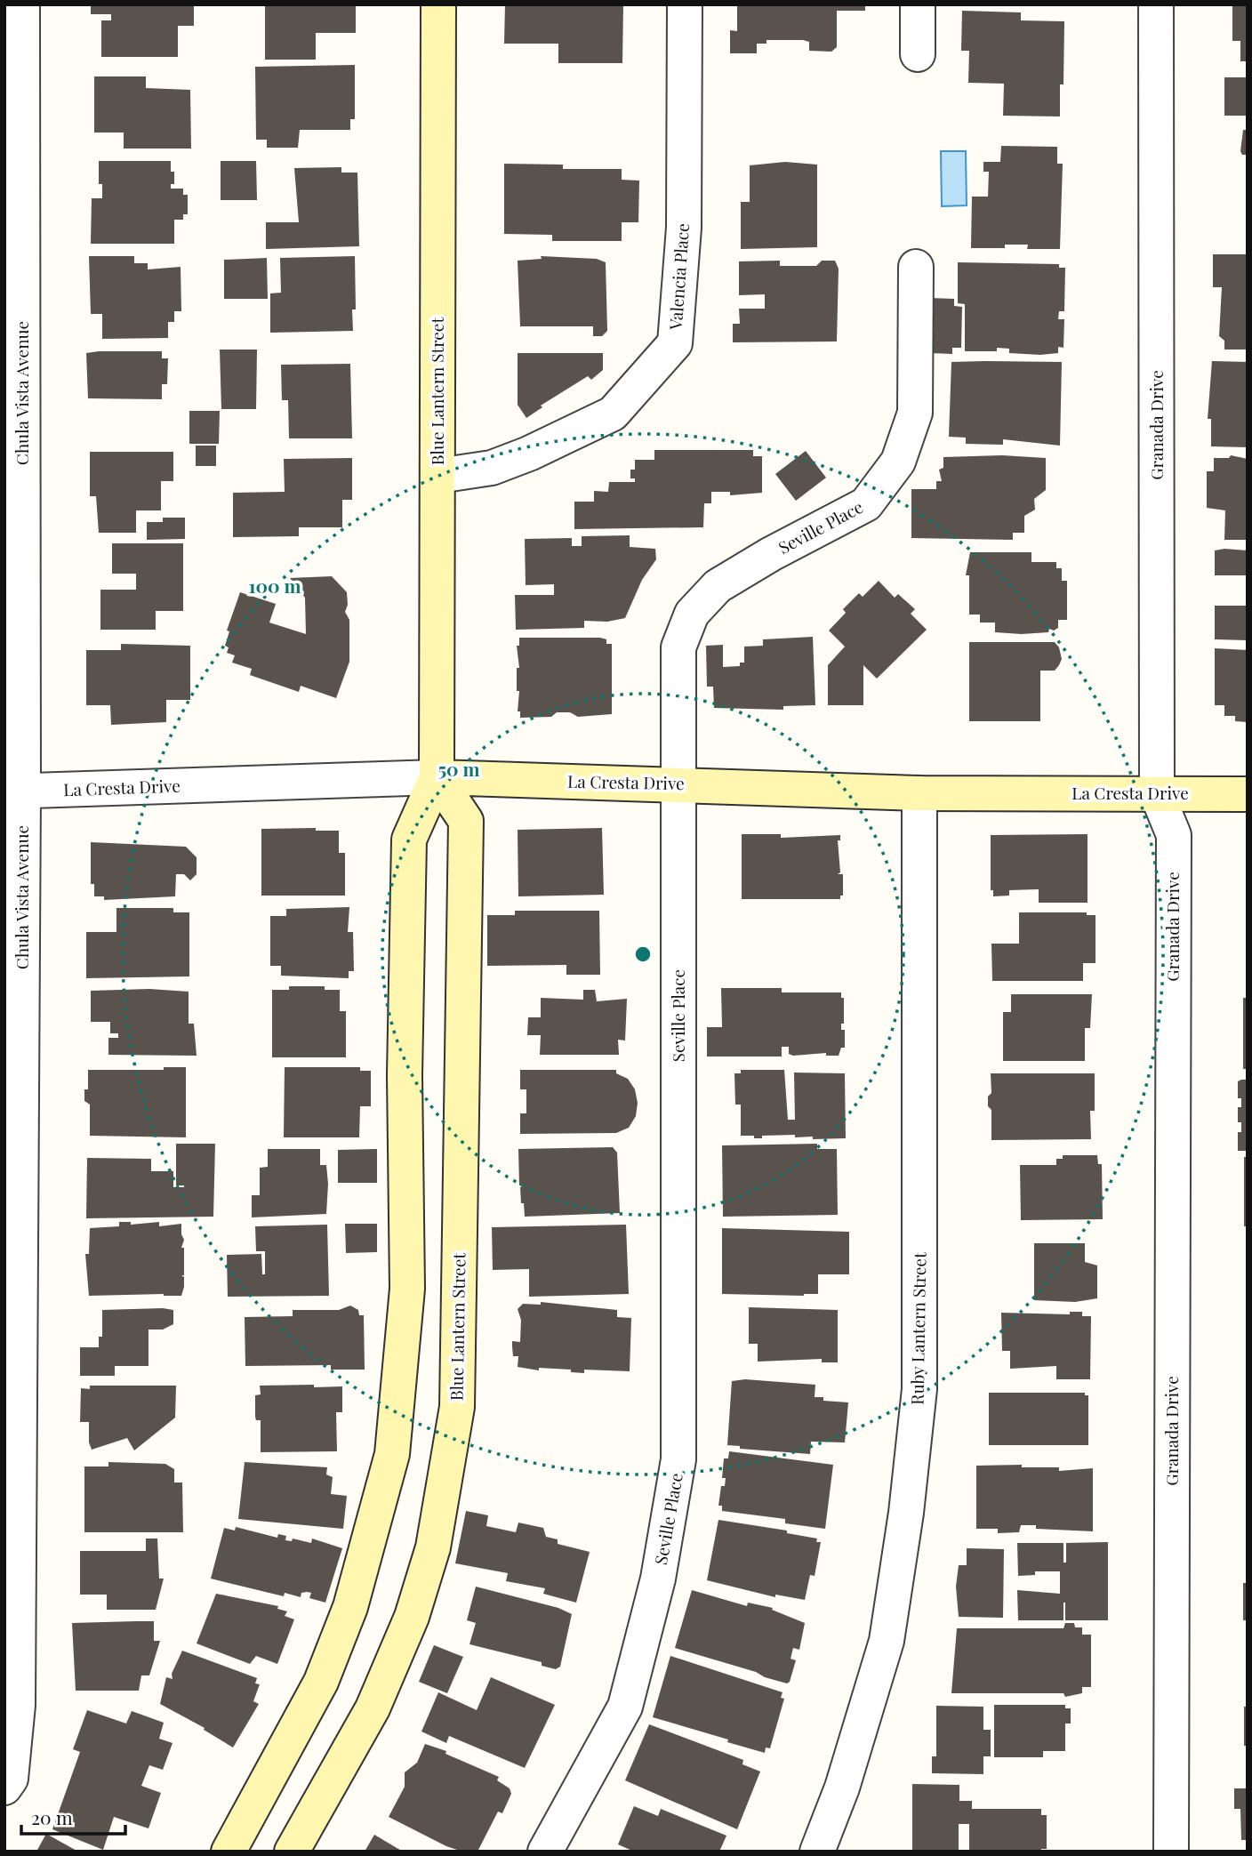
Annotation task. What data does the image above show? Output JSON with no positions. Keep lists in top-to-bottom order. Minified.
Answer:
{"streets":{"street":["Valencia Place","Blue Lantern Street","Chula Vista Avenue","Granada Drive","Seville Place","La Cresta Drive","Ruby Lantern Street"]},"crossings":[["Valencia Place","Blue Lantern Street"],["Blue Lantern Street","La Cresta Drive"],["Chula Vista Avenue","La Cresta Drive"],["Granada Drive","La Cresta Drive"],["Seville Place","La Cresta Drive"],["La Cresta Drive","Ruby Lantern Street"]],"scale_bar":"20 m","rings":["100 m","50 m"]}
